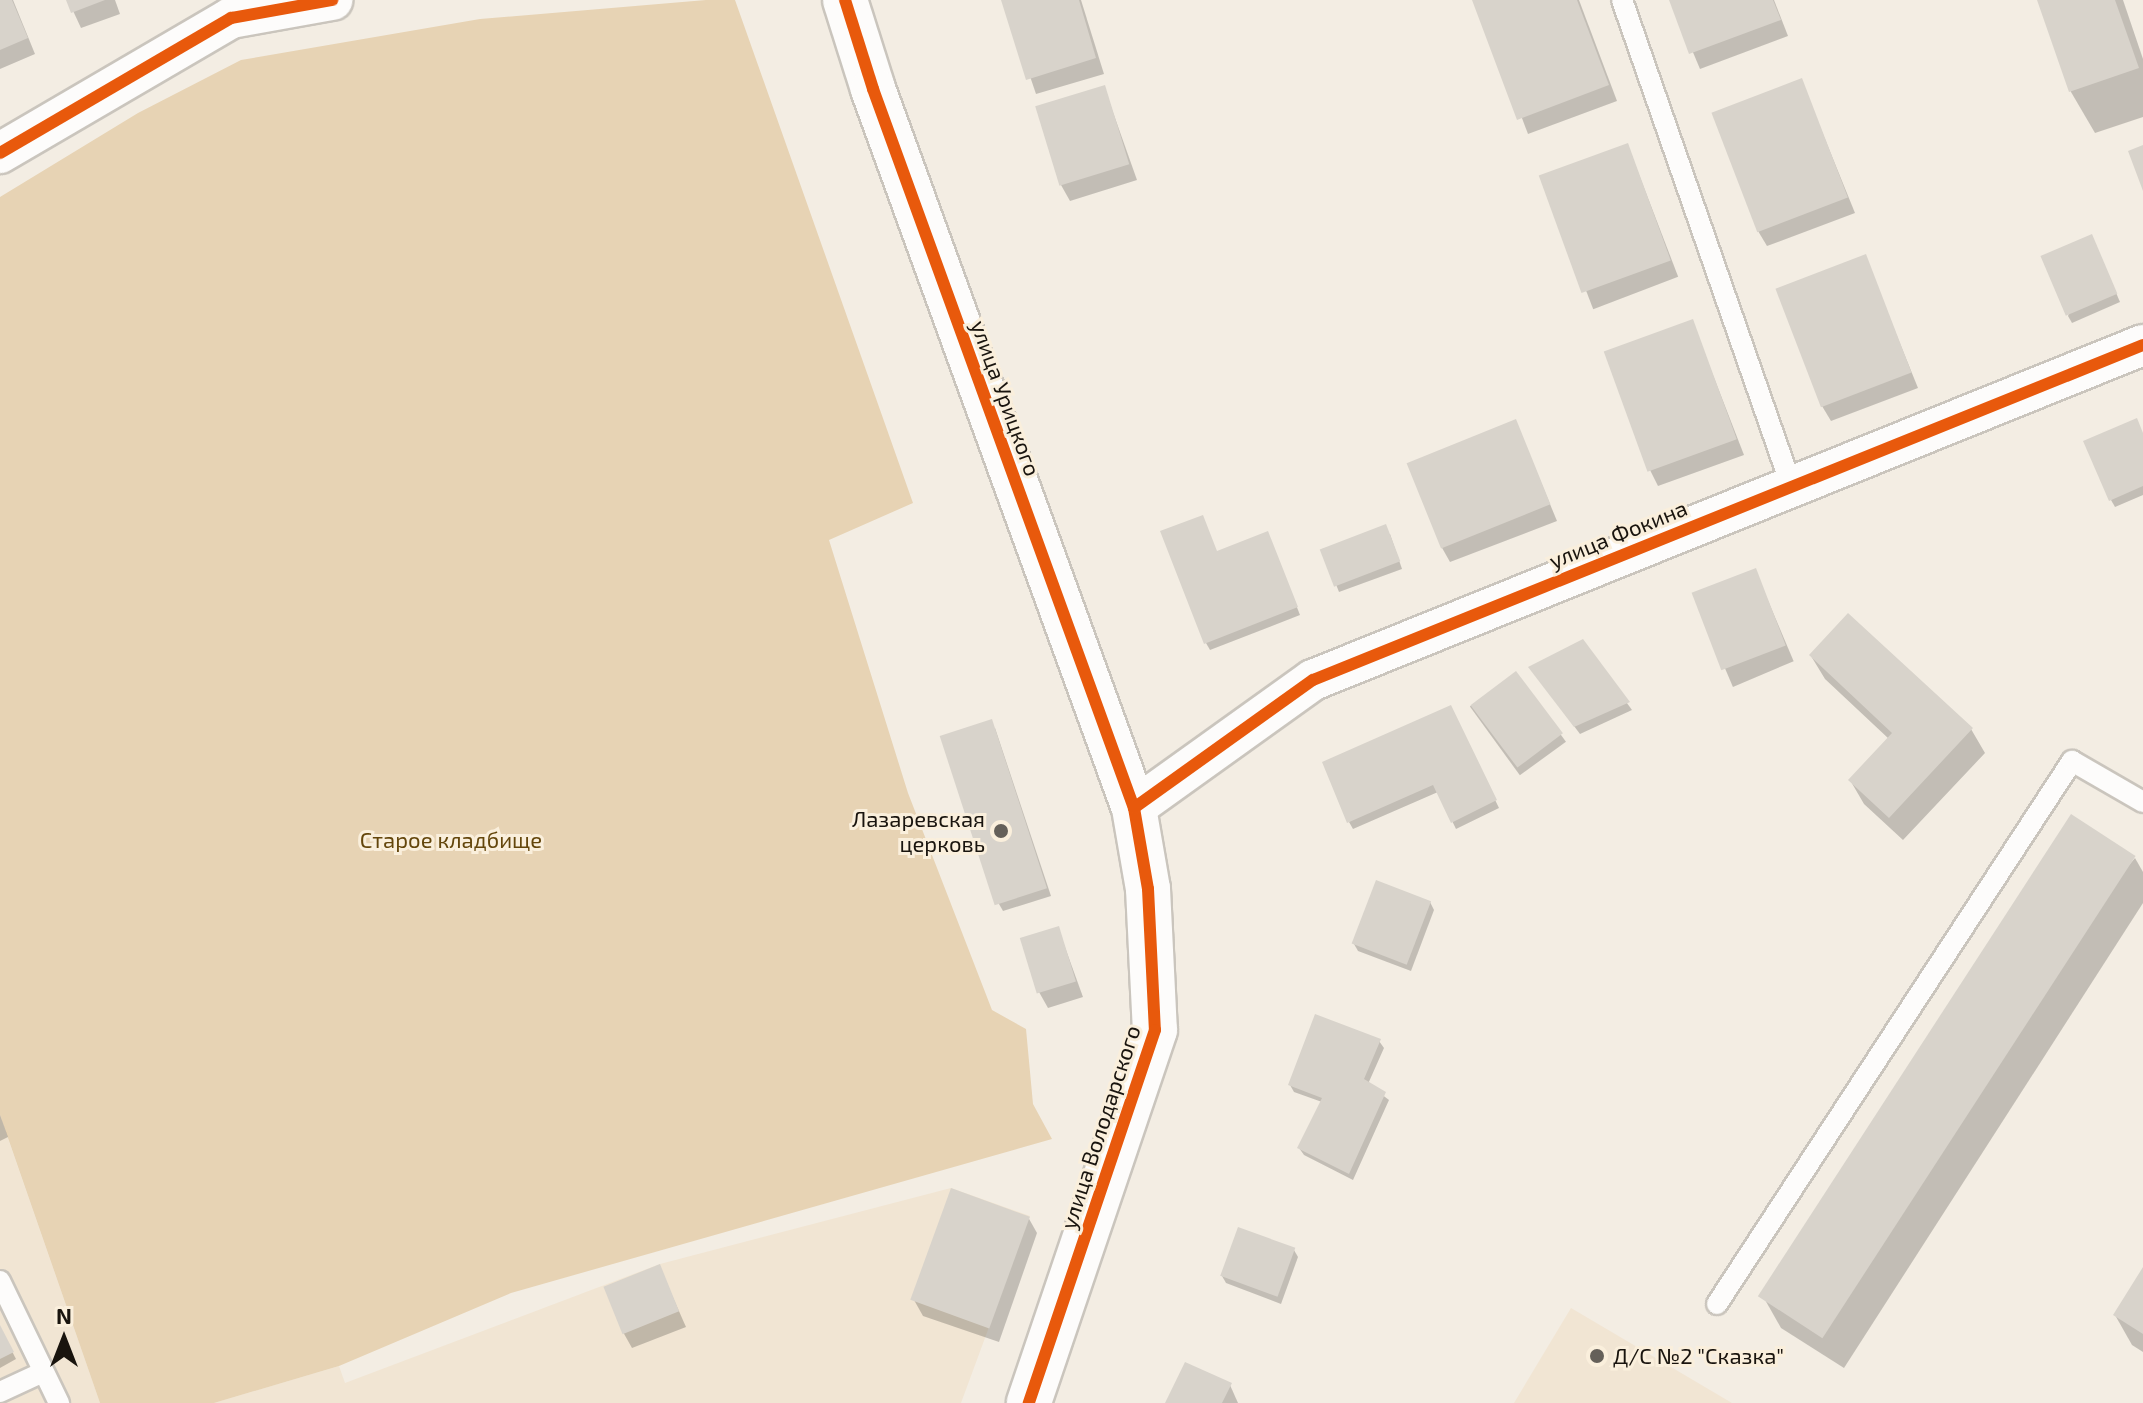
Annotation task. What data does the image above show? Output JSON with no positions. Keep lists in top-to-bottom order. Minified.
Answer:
{"streets":{"street":["улица Урицкого","улица Фокина","улица Володарского"]},"crossings":[["улица Урицкого","улица Фокина"],["улица Урицкого","улица Володарского"],["улица Фокина","улица Володарского"]],"parks":["Старое кладбище"],"places":["Лазаревская церковь","Д/С №2 \"Сказка\""],"north":"top"}
